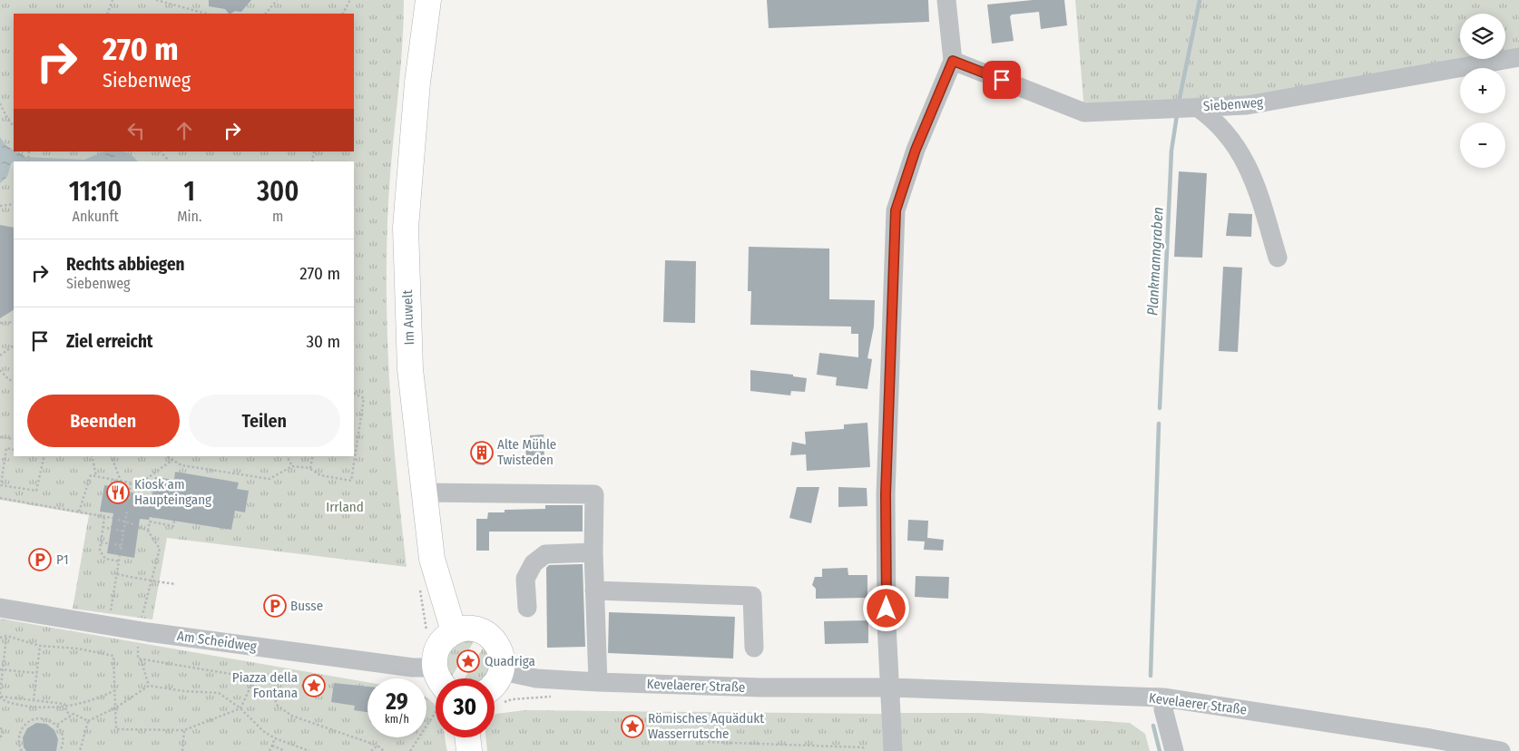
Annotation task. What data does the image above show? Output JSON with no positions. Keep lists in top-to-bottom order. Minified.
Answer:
{"streets":{"main road":["Im Auwelt"],"street":["Siebenweg","Am Scheidweg","Kevelaerer Straße"]},"water":["Plankmanngraben"],"parks":["Irrland"],"places":{"building":["Alte Mühle Twisteden"],"restaurant":["Kiosk am Haupteingang"],"parking":["P1","Busse"],"place":["Quadriga","Piazza della Fontana","Römisches Aquädukt Wasserrutsche"]},"page":{"map_buttons":["+","−"],"turn":["270 m","Siebenweg"],"eta":["11:10","Ankunft","1","Min.","300","m"],"list":[{"name":"Rechts abbiegen","note":"Siebenweg","value":"270 m"},{"name":"Ziel erreicht","value":"30 m"}],"buttons":["Beenden","Teilen"],"speed":"29 km/h","limit":"30"}}
